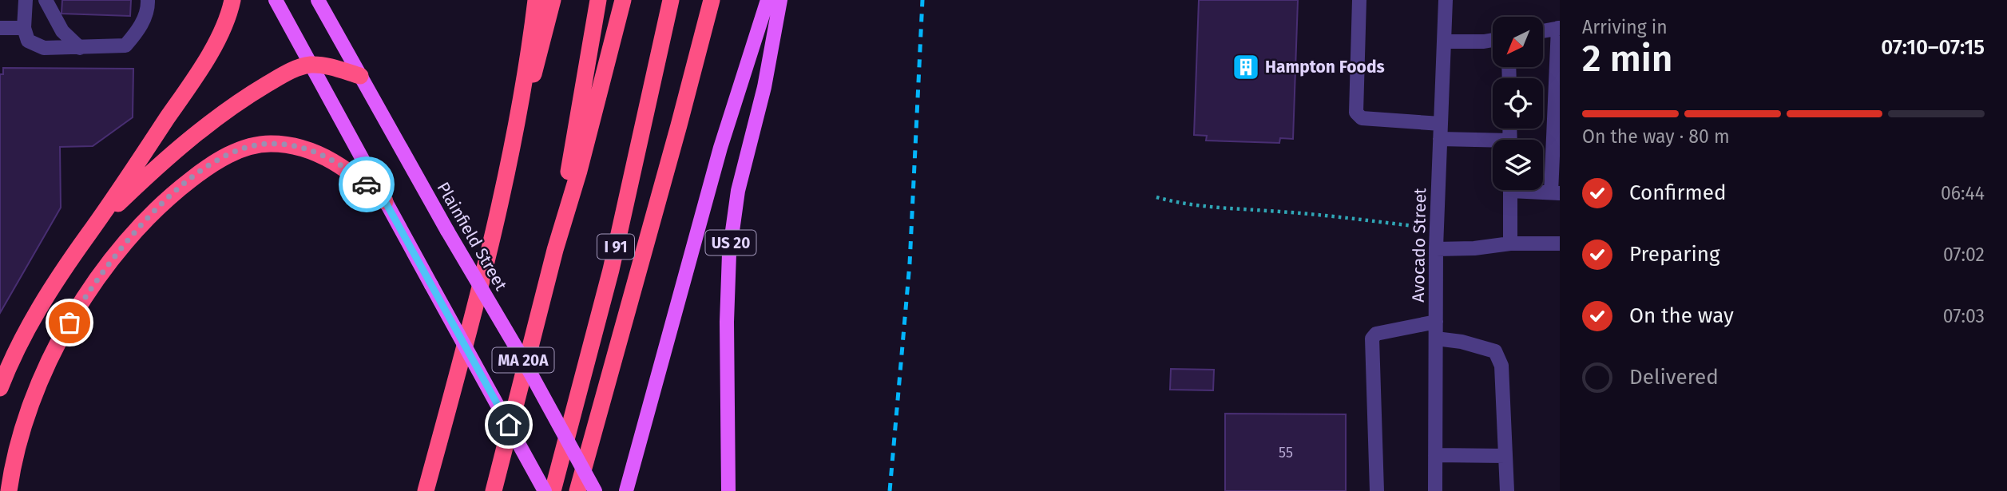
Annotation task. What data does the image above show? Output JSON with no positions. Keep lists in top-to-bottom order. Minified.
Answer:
{"streets":{"highway":["I 91"],"main road":["Plainfield Street","US 20","MA 20A"],"street":["Avocado Street"]},"places":{"building":["Hampton Foods"]},"house_numbers":["55"],"north":"bottom left","page":{"heading":["2 min","Arriving in","07:10–07:15"],"bar":"On the way · 80 m","list":[["Confirmed","06:44"],["Preparing","07:02"],["On the way","07:03"],"Delivered"]}}
